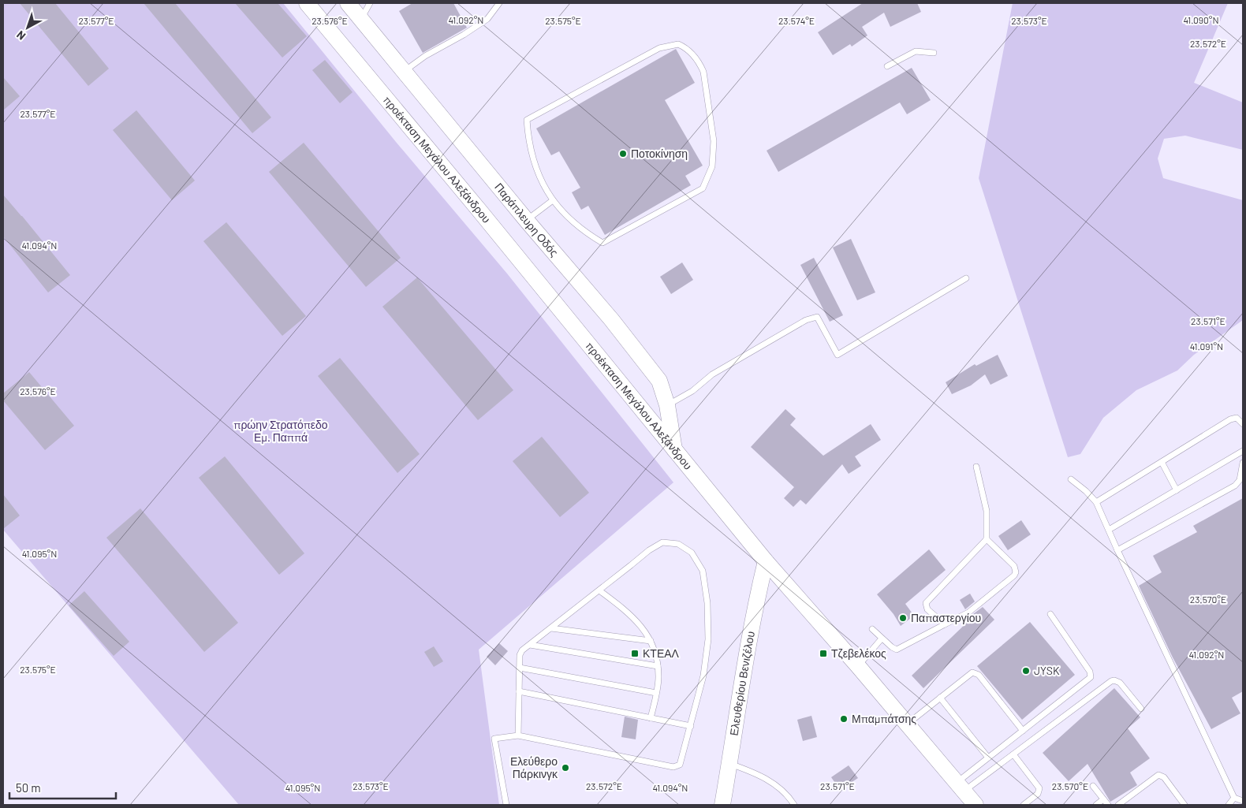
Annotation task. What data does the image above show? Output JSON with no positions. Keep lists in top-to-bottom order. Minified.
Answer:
{"streets":{"main road":["προέκταση Μεγάλου Αλεξάνδρου","Παράπλευρη Οδός","Ελευθερίου Βενιζέλου"]},"crossings":[["προέκταση Μεγάλου Αλεξάνδρου","Παράπλευρη Οδός"],["προέκταση Μεγάλου Αλεξάνδρου","Ελευθερίου Βενιζέλου"]],"parks":["πρώην Στρατόπεδο Εμ. Παππά"],"places":{"other":["Ποτοκίνηση","Παπαστεργίου","JYSK","Μπαμπάτσης","Ελεύθερο Πάρκινγκ"],"transit":["ΚΤΕΑΛ","Τζεβελέκος"]},"scale_bar":"50 m","north":"bottom left","coordinates":["41.092°N","41.090°N","23.577°E","23.576°E","23.575°E","23.574°E","23.573°E","23.572°E","41.094°N","23.571°E","41.091°N","41.095°N","23.570°E"]}
